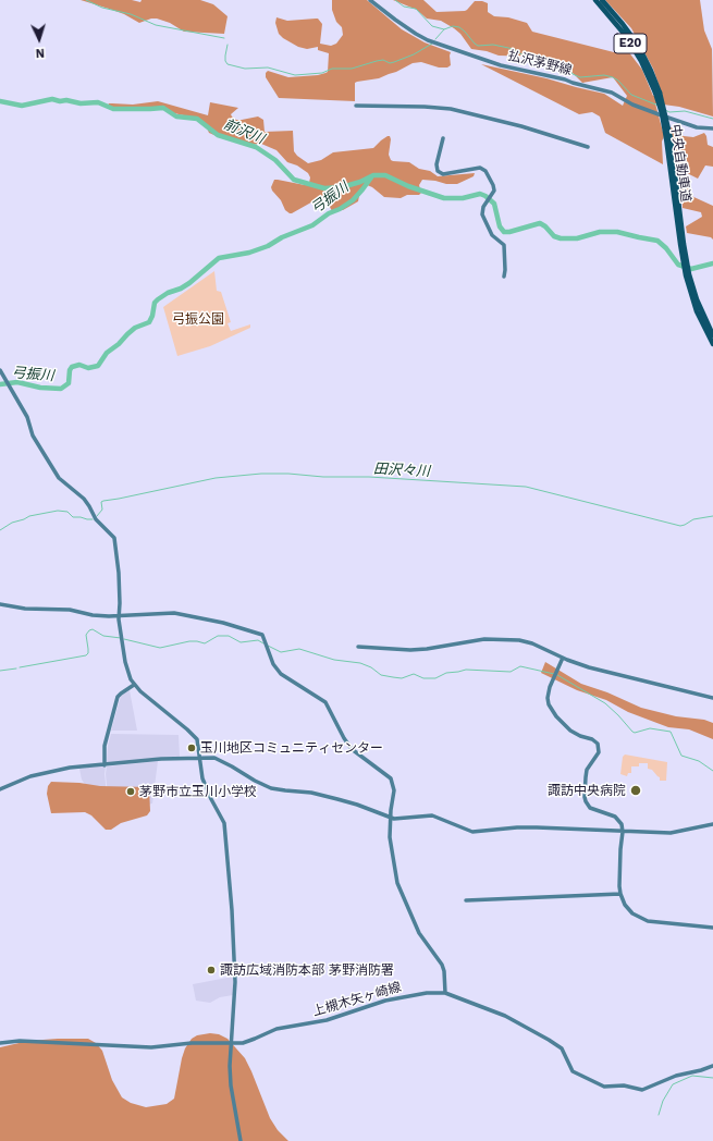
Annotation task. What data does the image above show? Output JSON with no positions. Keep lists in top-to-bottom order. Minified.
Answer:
{"streets":{"highway":["E20","中央自動車道"],"street":["払沢茅野線","上槻木矢ヶ崎線"]},"water":["前沢川","弓振川","田沢々川"],"parks":["弓振公園"],"places":["玉川地区コミュニティセンター","諏訪中央病院","茅野市立玉川小学校","諏訪広域消防本部 茅野消防署"],"north":"bottom"}
